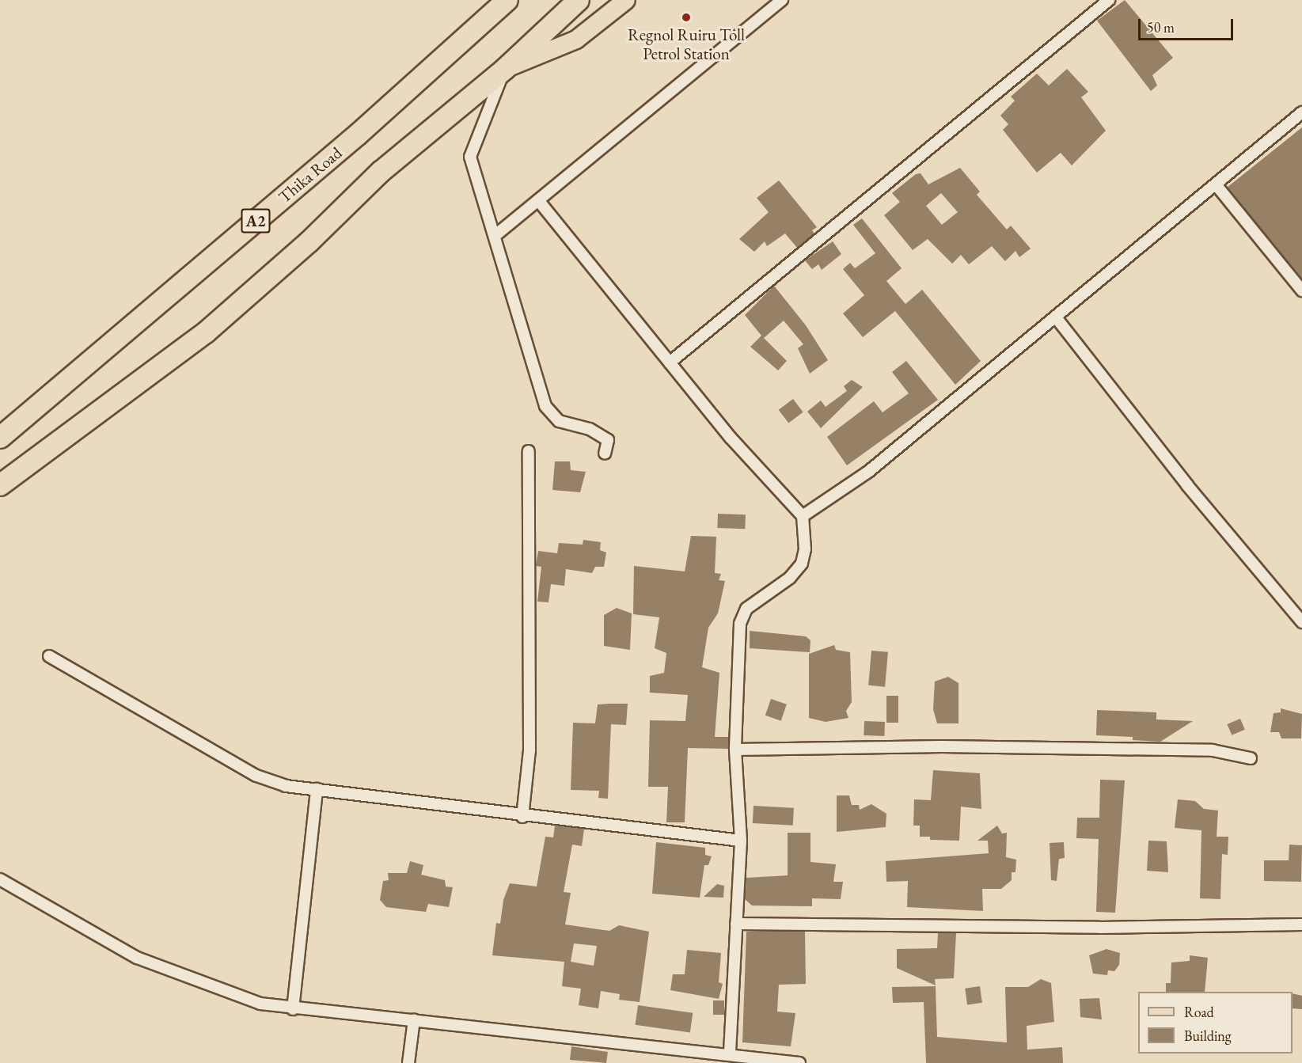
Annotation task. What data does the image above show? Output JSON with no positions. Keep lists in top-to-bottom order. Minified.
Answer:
{"streets":{"highway":["Thika Road","A2"]},"places":["Regnol Ruiru Toll Petrol Station"],"legend":["Road","Building"],"scale_bar":"50 m"}
